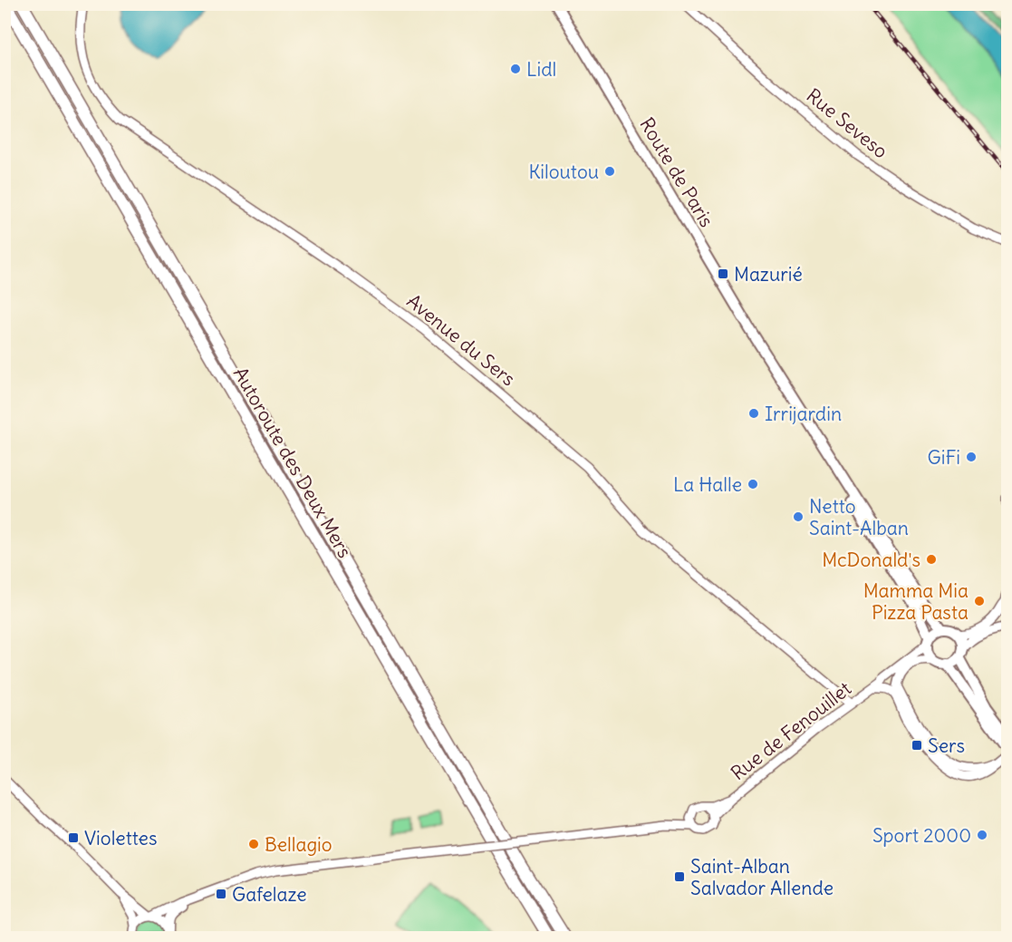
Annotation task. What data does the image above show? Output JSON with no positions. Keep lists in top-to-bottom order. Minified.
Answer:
{"streets":{"highway":["Autoroute des Deux Mers"],"main road":["Rue Seveso","Route de Paris","Avenue du Sers","Rue de Fenouillet"]},"crossings":[["Avenue du Sers","Rue de Fenouillet"]],"places":{"other":["Lidl","Kiloutou","Irrijardin","GiFi","La Halle","Netto Saint-Alban","McDonald's","Mamma Mia Pizza Pasta","Sport 2000","Bellagio"],"transit":["Mazurié","Sers","Violettes","Saint-Alban Salvador Allende","Gafelaze"]}}
